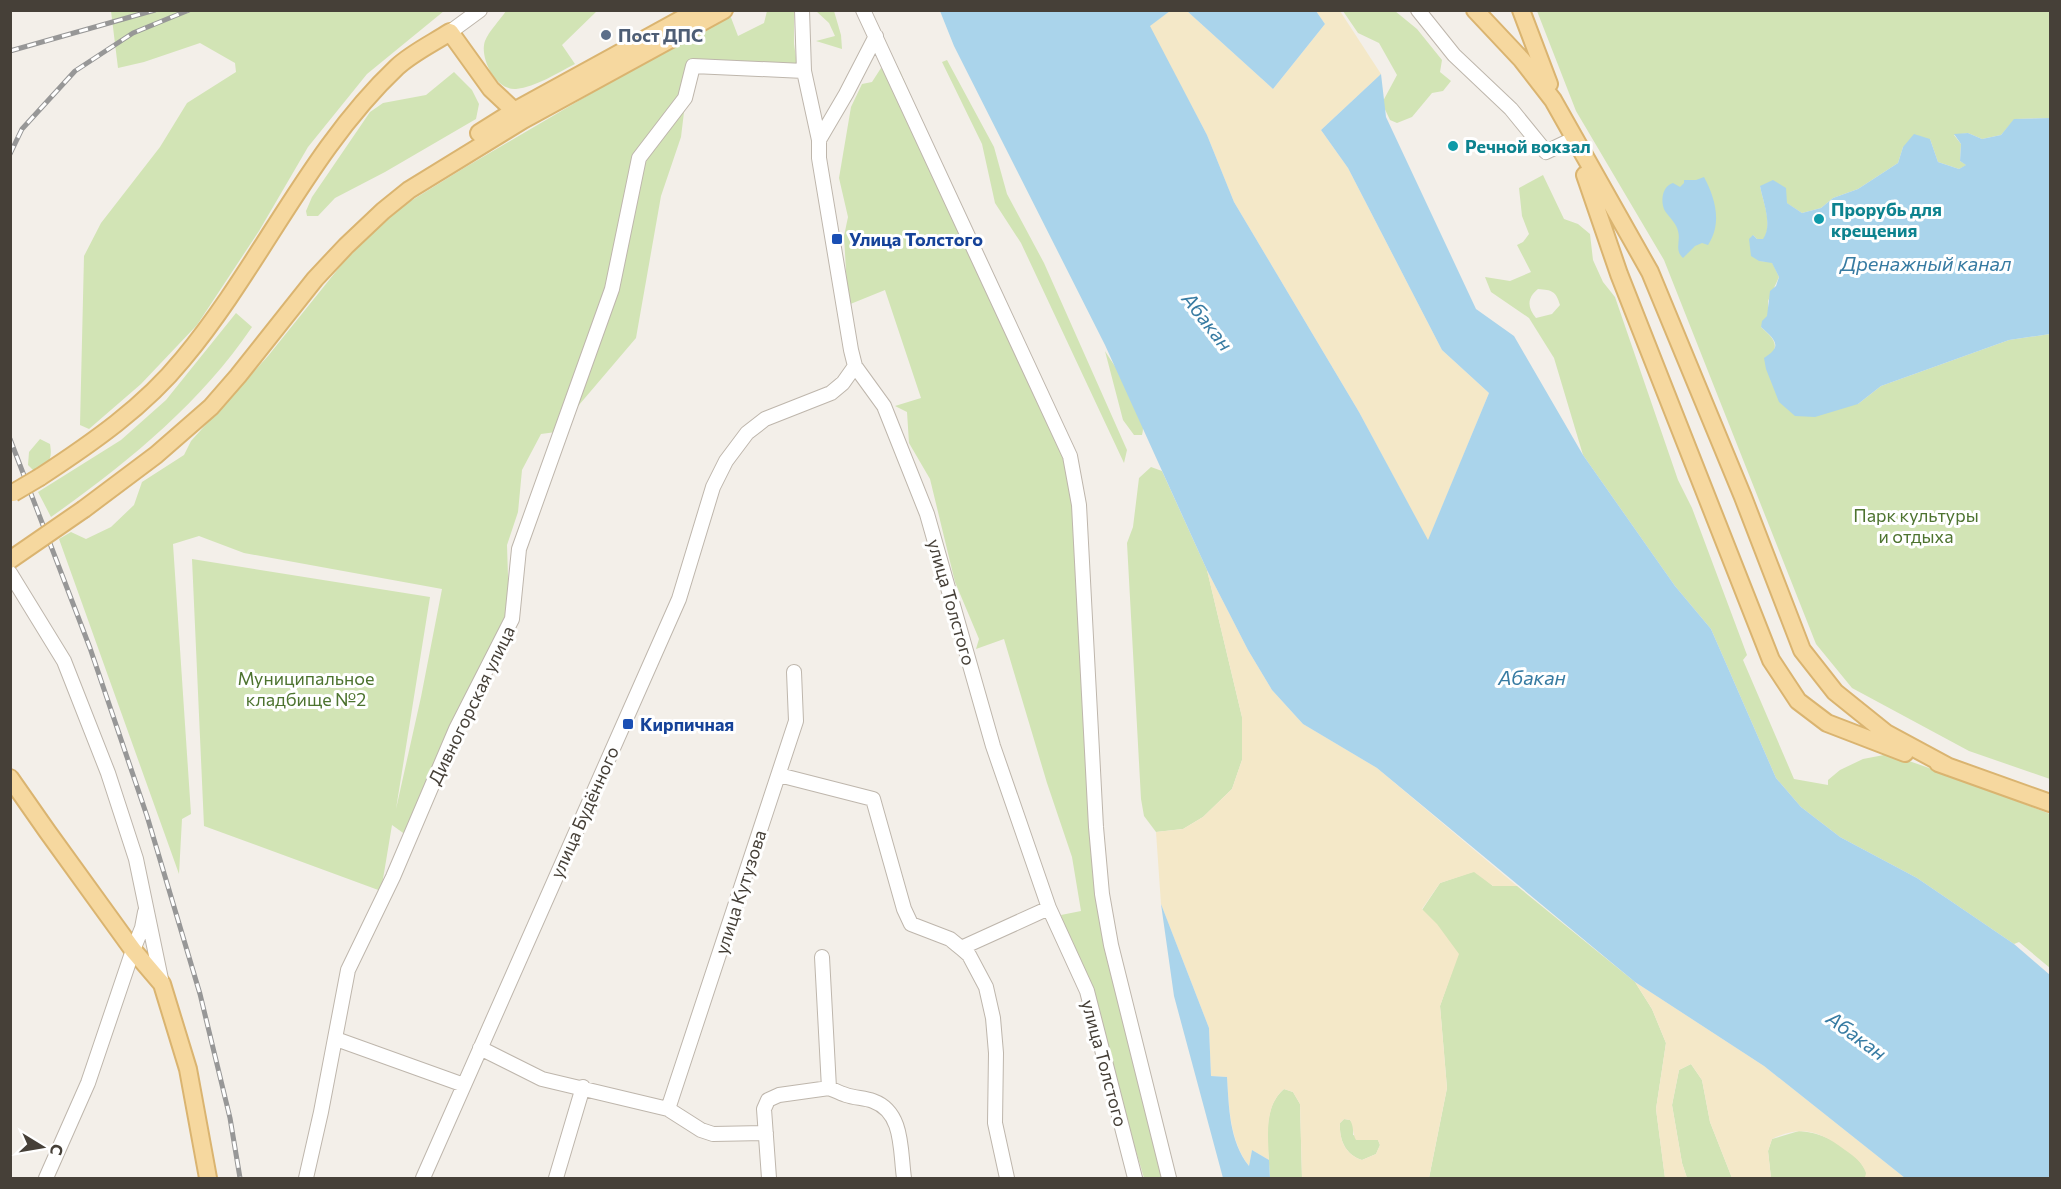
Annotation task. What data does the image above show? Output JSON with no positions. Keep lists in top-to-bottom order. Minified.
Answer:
{"streets":{"street":["улица Толстого","Дивногорская улица","улица Будённого","улица Кутузова"]},"crossings":[["улица Толстого","Дивногорская улица"],["улица Толстого","улица Будённого"]],"water":["Дренажный канал","Абакан"],"parks":["Парк культуры и отдыха","Муниципальное кладбище №2"],"places":{"other":["Пост ДПС","Речной вокзал","Прорубь для крещения"],"transit":["Улица Толстого","Кирпичная"]},"north":"right"}
